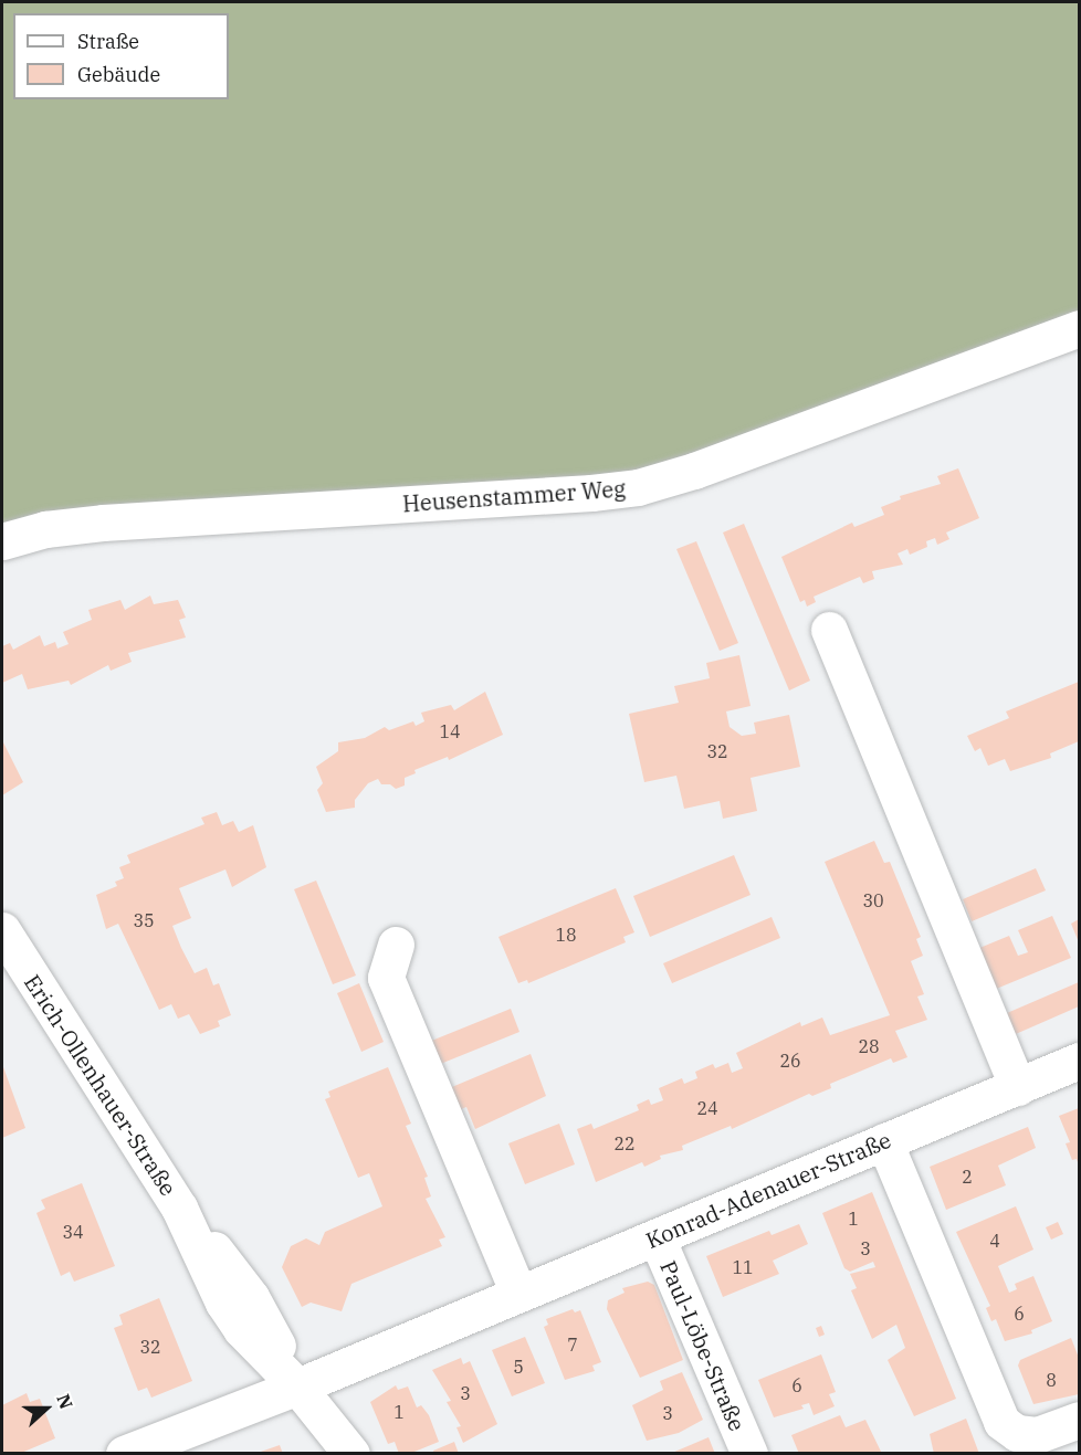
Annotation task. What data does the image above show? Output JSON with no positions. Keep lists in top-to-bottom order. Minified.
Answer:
{"streets":{"street":["Heusenstammer Weg","Erich-Ollenhauer-Straße","Konrad-Adenauer-Straße","Paul-Löbe-Straße"]},"crossings":[["Erich-Ollenhauer-Straße","Konrad-Adenauer-Straße"],["Konrad-Adenauer-Straße","Paul-Löbe-Straße"]],"house_numbers":["14","32","30","35","18","28","26","24","22","2","1","34","4","3","11","6","7","32","5","8","6","3","1","3"],"legend":["Straße","Gebäude"],"north":"right"}
